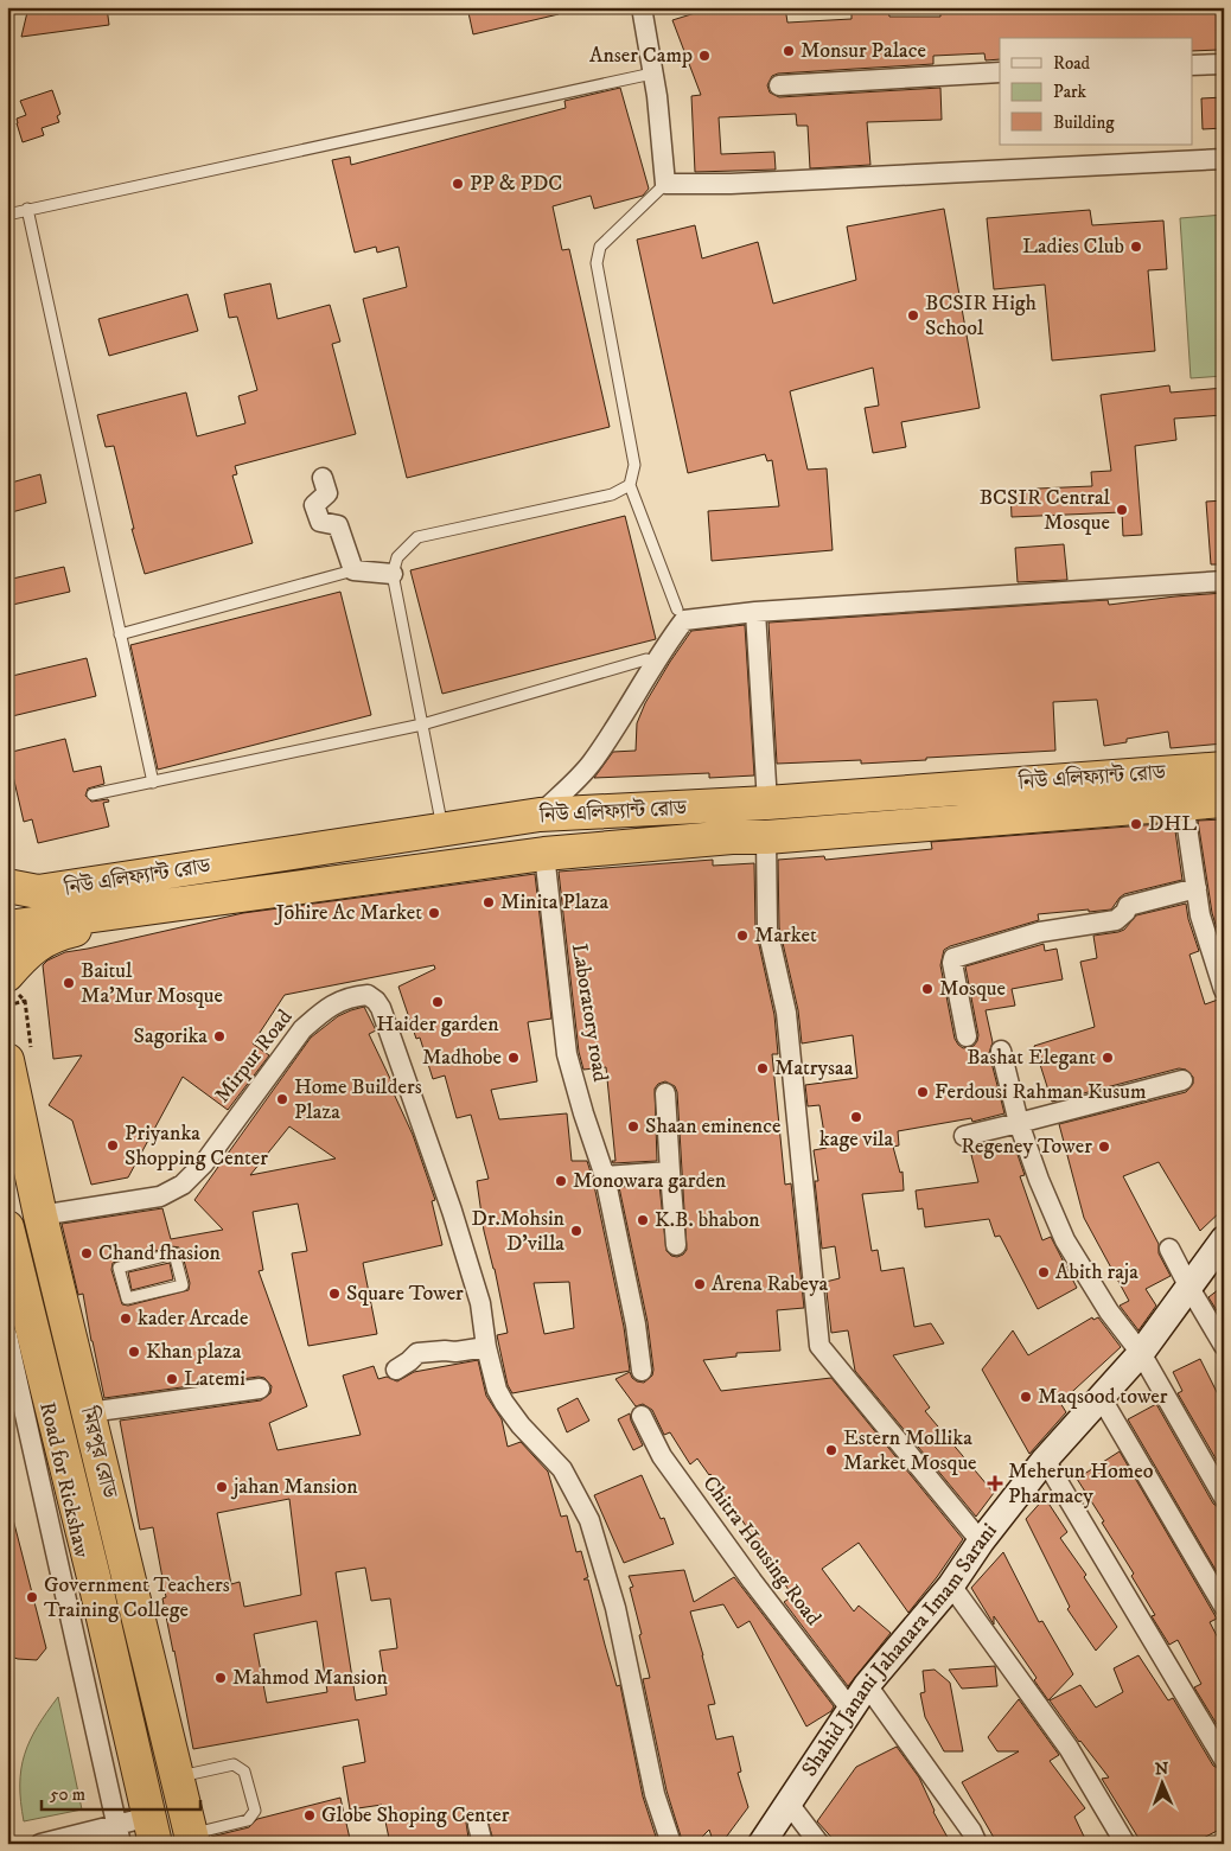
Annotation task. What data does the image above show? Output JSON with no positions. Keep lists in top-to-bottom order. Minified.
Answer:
{"streets":{"highway":["নিউ এলিফ্যান্ট রোড","মিরপুর রোড"],"street":["Laboratory road","Mirpur Road","Road for Rickshaw","Chitra Housing Road","Shahid Janani Jahanara Imam Sarani"]},"crossings":[["নিউ এলিফ্যান্ট রোড","Laboratory road"],["Mirpur Road","মিরপুর রোড"],["Chitra Housing Road","Shahid Janani Jahanara Imam Sarani"]],"places":{"other":["Monsur Palace","Anser Camp","PP & PDC","Ladies Club","BCSIR High School","BCSIR Central Mosque","DHL","Minita Plaza","Johire Ac Market","Market","Baitul Ma'Mur Mosque","Mosque","Haider garden","Sagorika","Madhobe","Bashat Elegant","Matrysaa","Ferdousi Rahman Kusum","Home Builders Plaza","kage vila","Shaan eminence","Priyanka Shopping Center","Regeney Tower","Monowara garden","K.B. bhabon","Dr.Mohsin D'villa","Chand fhasion","Abith raja","Arena Rabeya","Square Tower","kader Arcade","Khan plaza","Latemi","Maqsood tower","Estern Mollika Market Mosque","jahan Mansion","Government Teachers Training College","Mahmod Mansion","Globe Shoping Center"],"health":["Meherun Homeo Pharmacy"]},"legend":["Road","Park","Building"],"scale_bar":"50 m","north":"top"}
